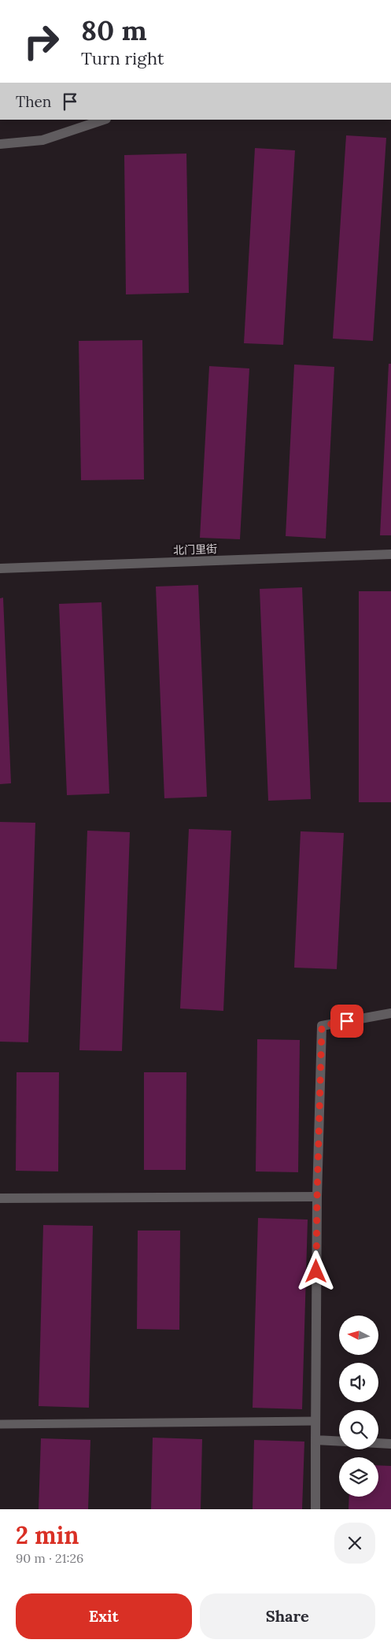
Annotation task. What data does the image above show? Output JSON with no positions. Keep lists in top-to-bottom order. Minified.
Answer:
{"streets":{"street":["北门里街"]},"north":"left","page":{"turn":["80 m","Turn right"],"then":"Then","heading":["2 min","90 m · 21:26"],"buttons":["Exit","Share"]}}
